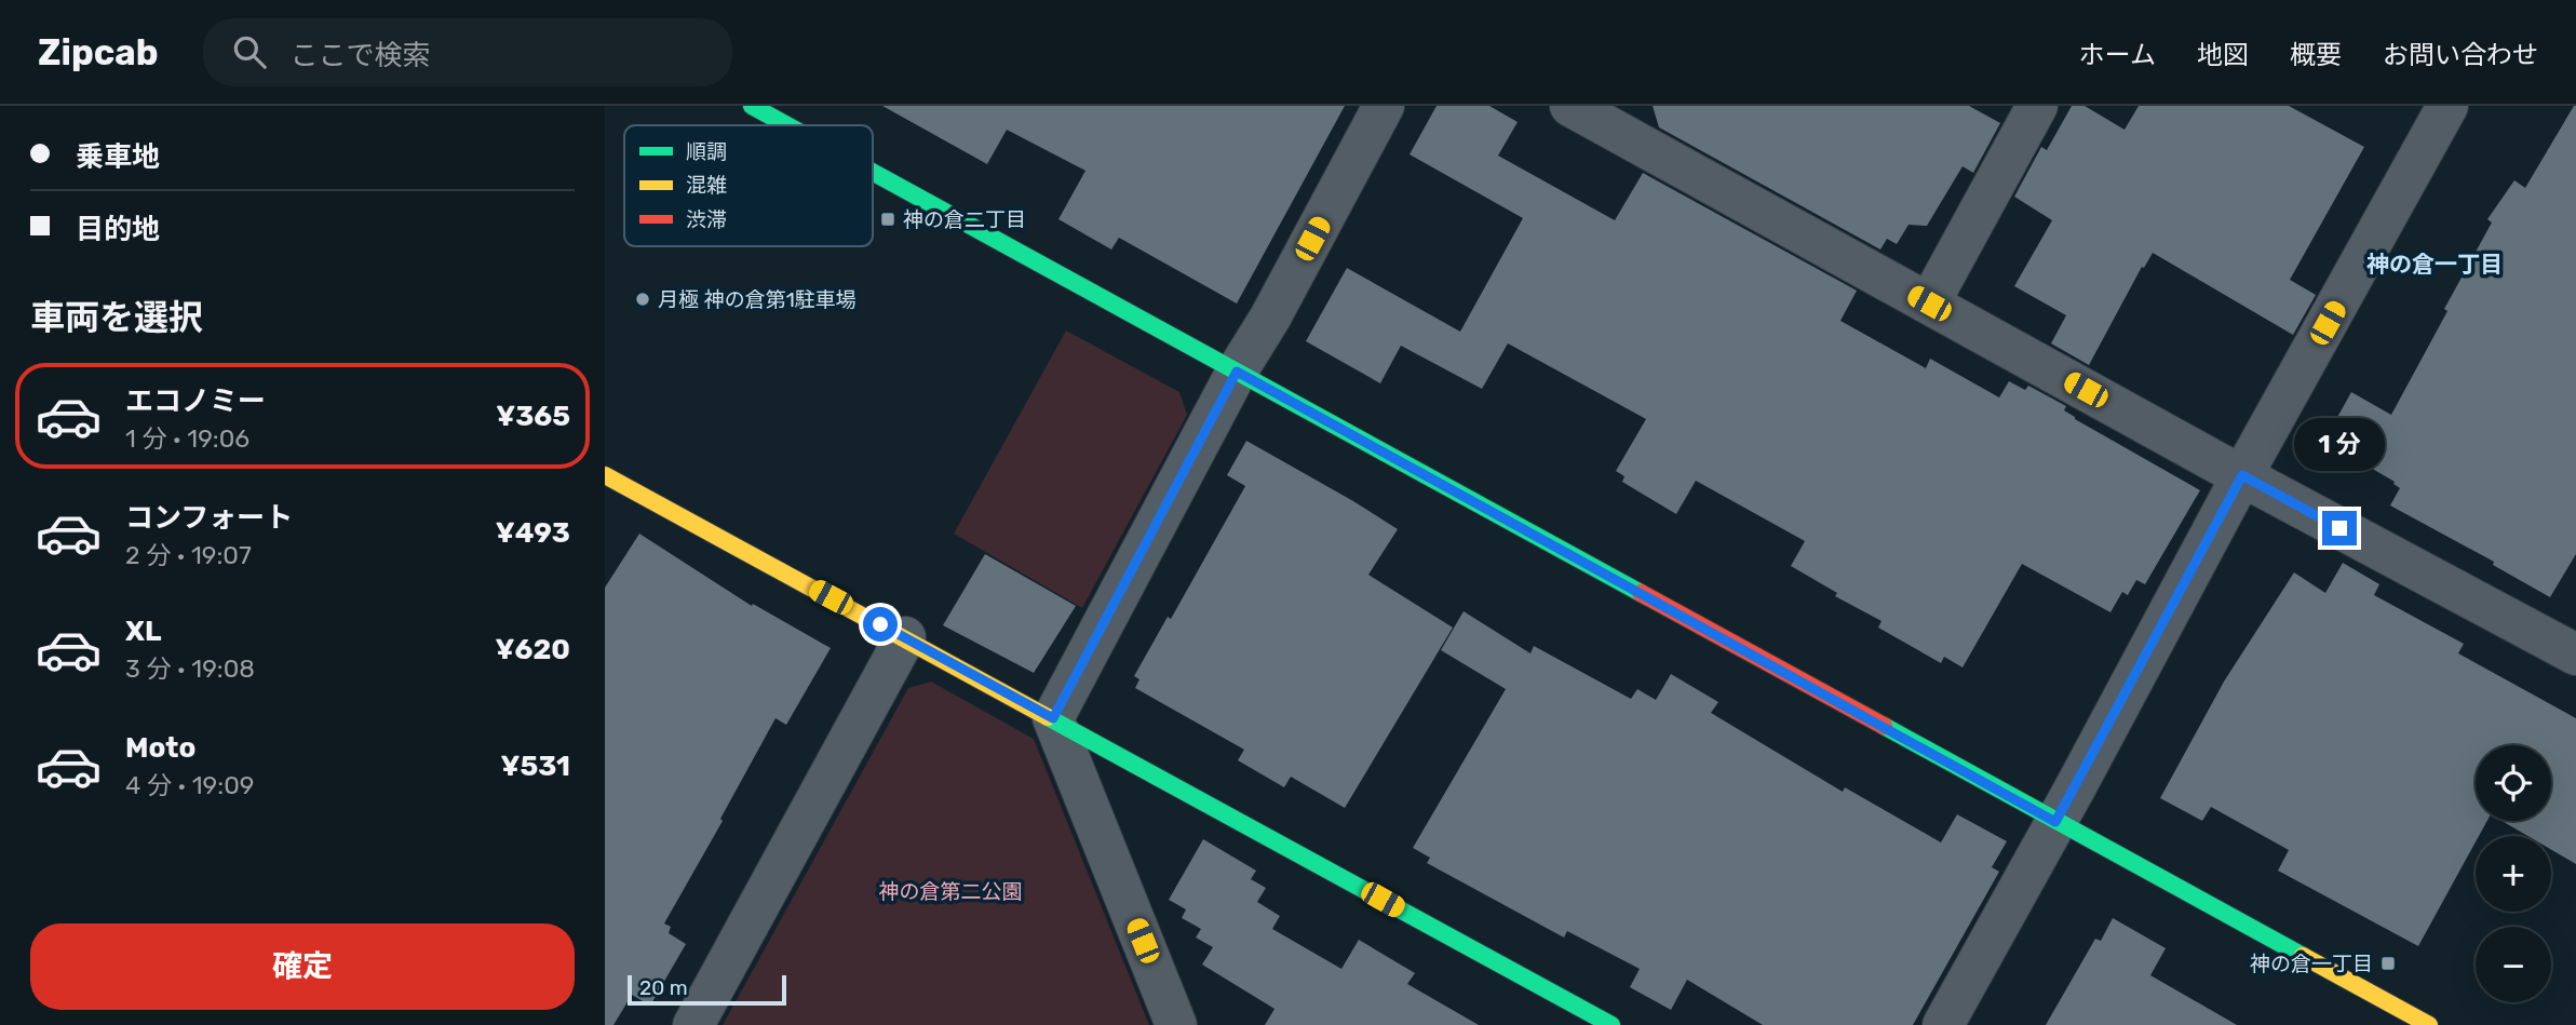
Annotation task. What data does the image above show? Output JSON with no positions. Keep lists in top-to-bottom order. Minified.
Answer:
{"districts":["神の倉一丁目"],"parks":["神の倉第二公園"],"places":{"transit":["神の倉二丁目","神の倉一丁目"],"other":["月極 神の倉第1駐車場"]},"legend":["順調","混雑","渋滞"],"scale_bar":"20 m","page":{"header":"Zipcab","search":"ここで検索","nav":["ホーム","地図","概要","お問い合わせ"],"banner":["乗車地","目的地"],"heading":"車両を選択","list":[{"name":"エコノミー","note":"1 分 · 19:06","value":"¥365"},{"name":"コンフォート","note":"2 分 · 19:07","value":"¥493"},{"name":"XL","note":"3 分 · 19:08","value":"¥620"},{"name":"Moto","note":"4 分 · 19:09","value":"¥531"}],"bubble":"1 分","map_buttons":["+","−"],"buttons":"確定","scale":"20 m"}}
